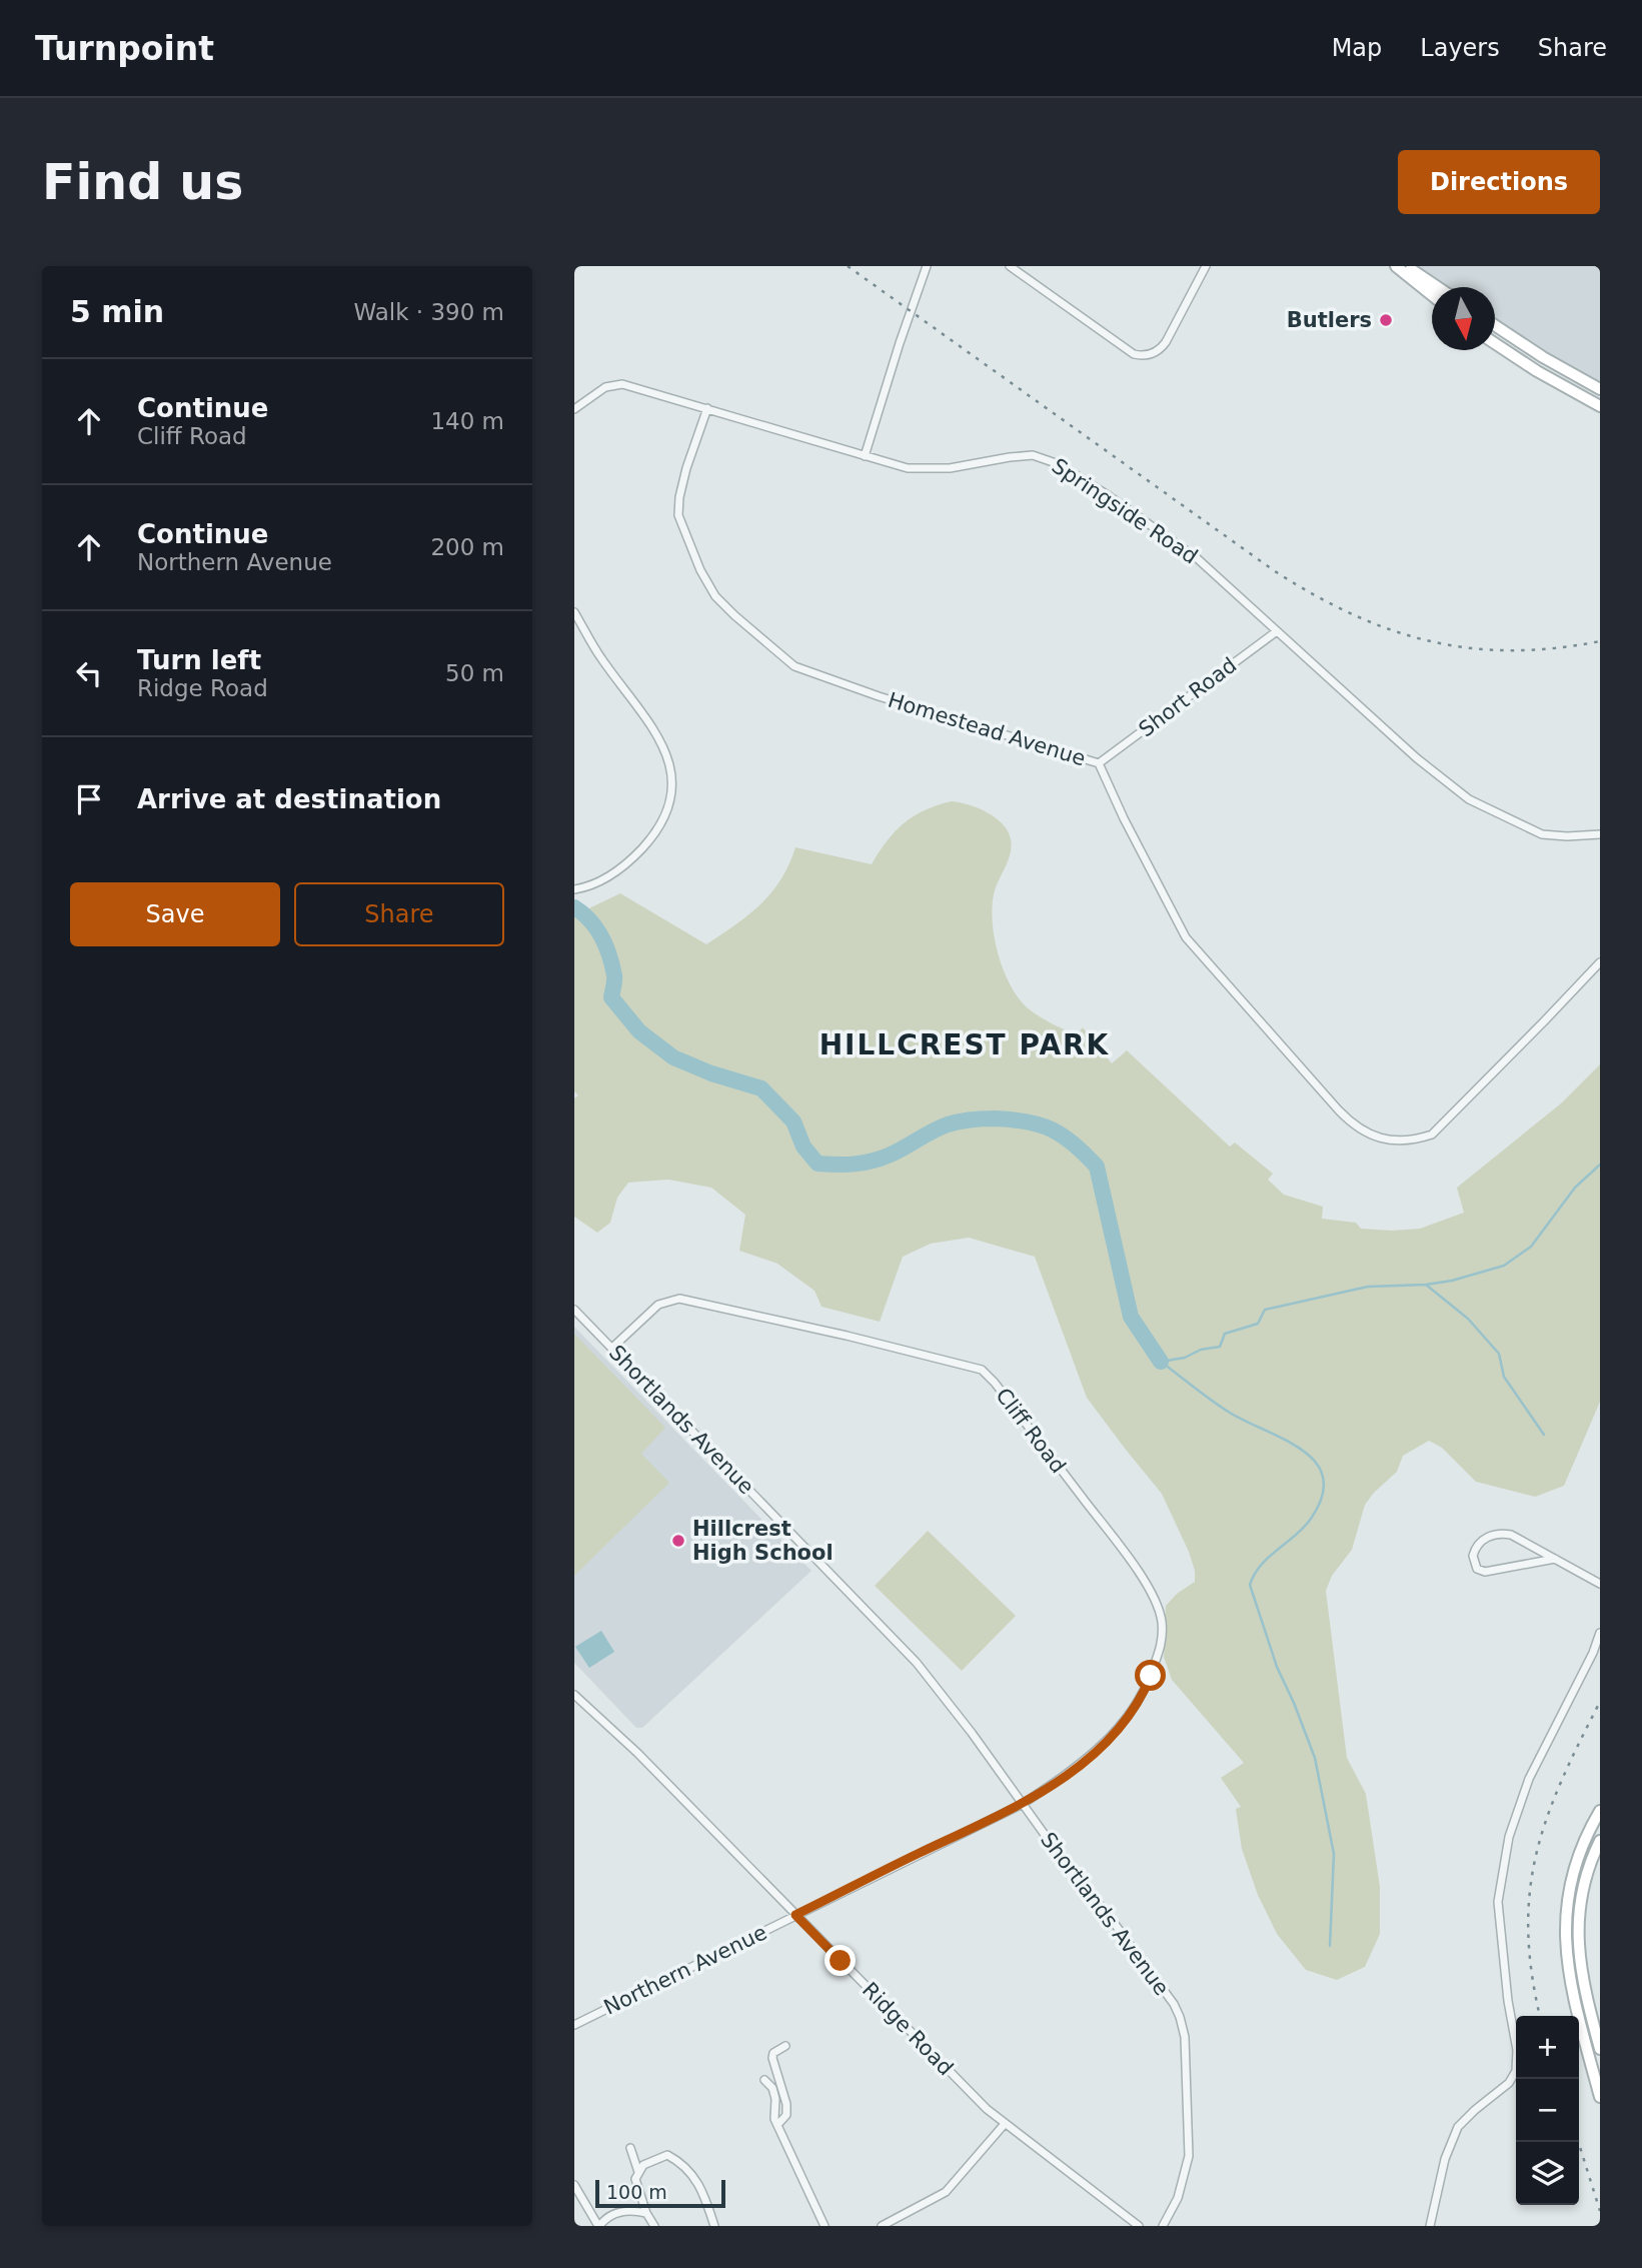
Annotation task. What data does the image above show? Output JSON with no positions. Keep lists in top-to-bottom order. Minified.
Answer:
{"streets":{"street":["Springside Road","Short Road","Homestead Avenue","Shortlands Avenue","Cliff Road","Northern Avenue","Ridge Road"]},"crossings":[["Springside Road","Short Road"],["Springside Road","Homestead Avenue"],["Short Road","Homestead Avenue"],["Shortlands Avenue","Cliff Road"],["Shortlands Avenue","Northern Avenue"],["Cliff Road","Northern Avenue"],["Northern Avenue","Ridge Road"]],"districts":["HILLCREST PARK"],"places":["Butlers","Hillcrest High School"],"scale_bar":"100 m","north":"bottom","page":{"header":"Turnpoint","nav":["Map","Layers","Share"],"buttons":["Directions",["Save","Share"]],"title":"Find us","heading":["5 min","Walk · 390 m"],"list":[["Continue","Cliff Road","140 m"],["Continue","Northern Avenue","200 m"],["Turn left","Ridge Road","50 m"],"Arrive at destination"],"map_buttons":["+","−"],"scale":"100 m"}}
